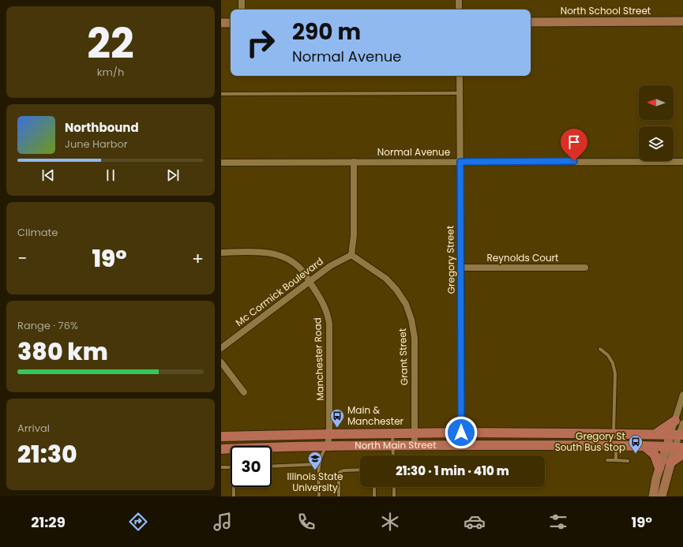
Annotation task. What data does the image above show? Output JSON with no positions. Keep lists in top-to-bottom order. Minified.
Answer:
{"streets":{"main road":["North Main Street"],"street":["North School Street","Normal Avenue","Reynolds Court","Gregory Street","Mc Cormick Boulevard","Grant Street","Manchester Road"]},"crossings":[["Normal Avenue","Gregory Street"],["Reynolds Court","Gregory Street"],["Gregory Street","North Main Street"],["Mc Cormick Boulevard","Grant Street"],["Mc Cormick Boulevard","Manchester Road"],["Grant Street","North Main Street"],["Manchester Road","North Main Street"]],"places":{"bus stop":["Main & Manchester","Gregory St South Bus Stop"],"school or university":["Illinois State University"]},"north":"left","page":{"tile":[["22","km/h"],"Climate",["Range · 76%","380 km"],["Arrival","21:30"]],"turn":["290 m","Normal Avenue"],"song":["Northbound","June Harbor"],"heat":["−","19°","+"],"limit":"30","trip":"21:30 · 1 min · 410 m","tabs":["21:29","19°"]}}
